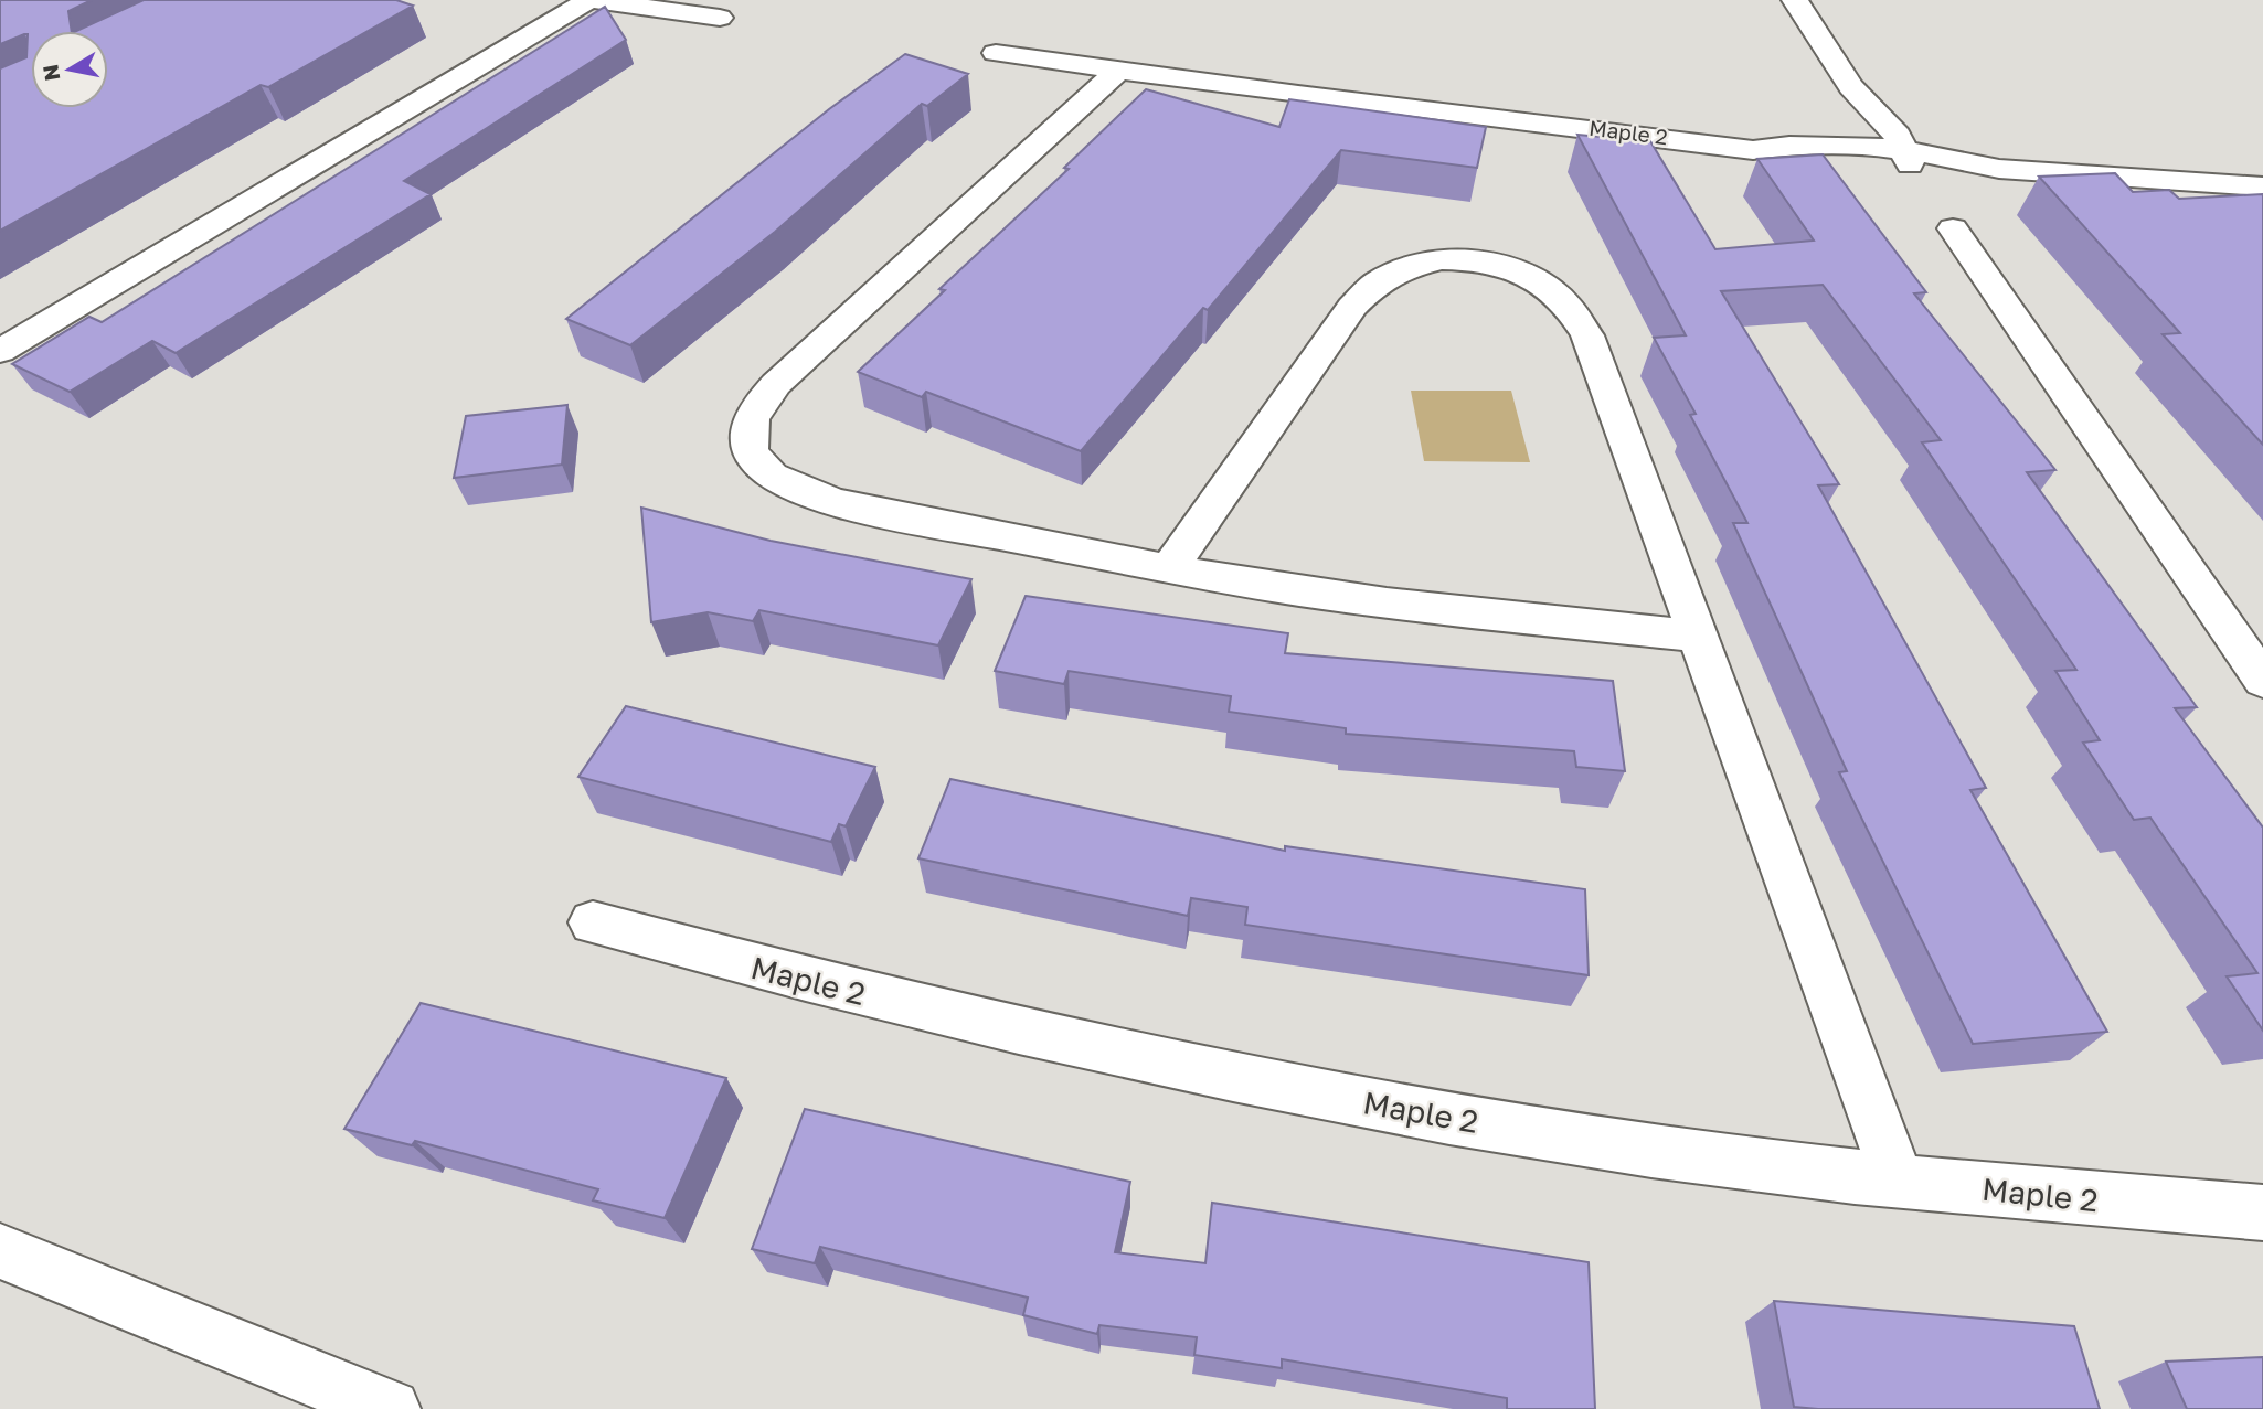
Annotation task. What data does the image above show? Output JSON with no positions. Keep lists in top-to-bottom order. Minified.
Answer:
{"streets":{"street":["Maple 2"]},"north":"left"}
